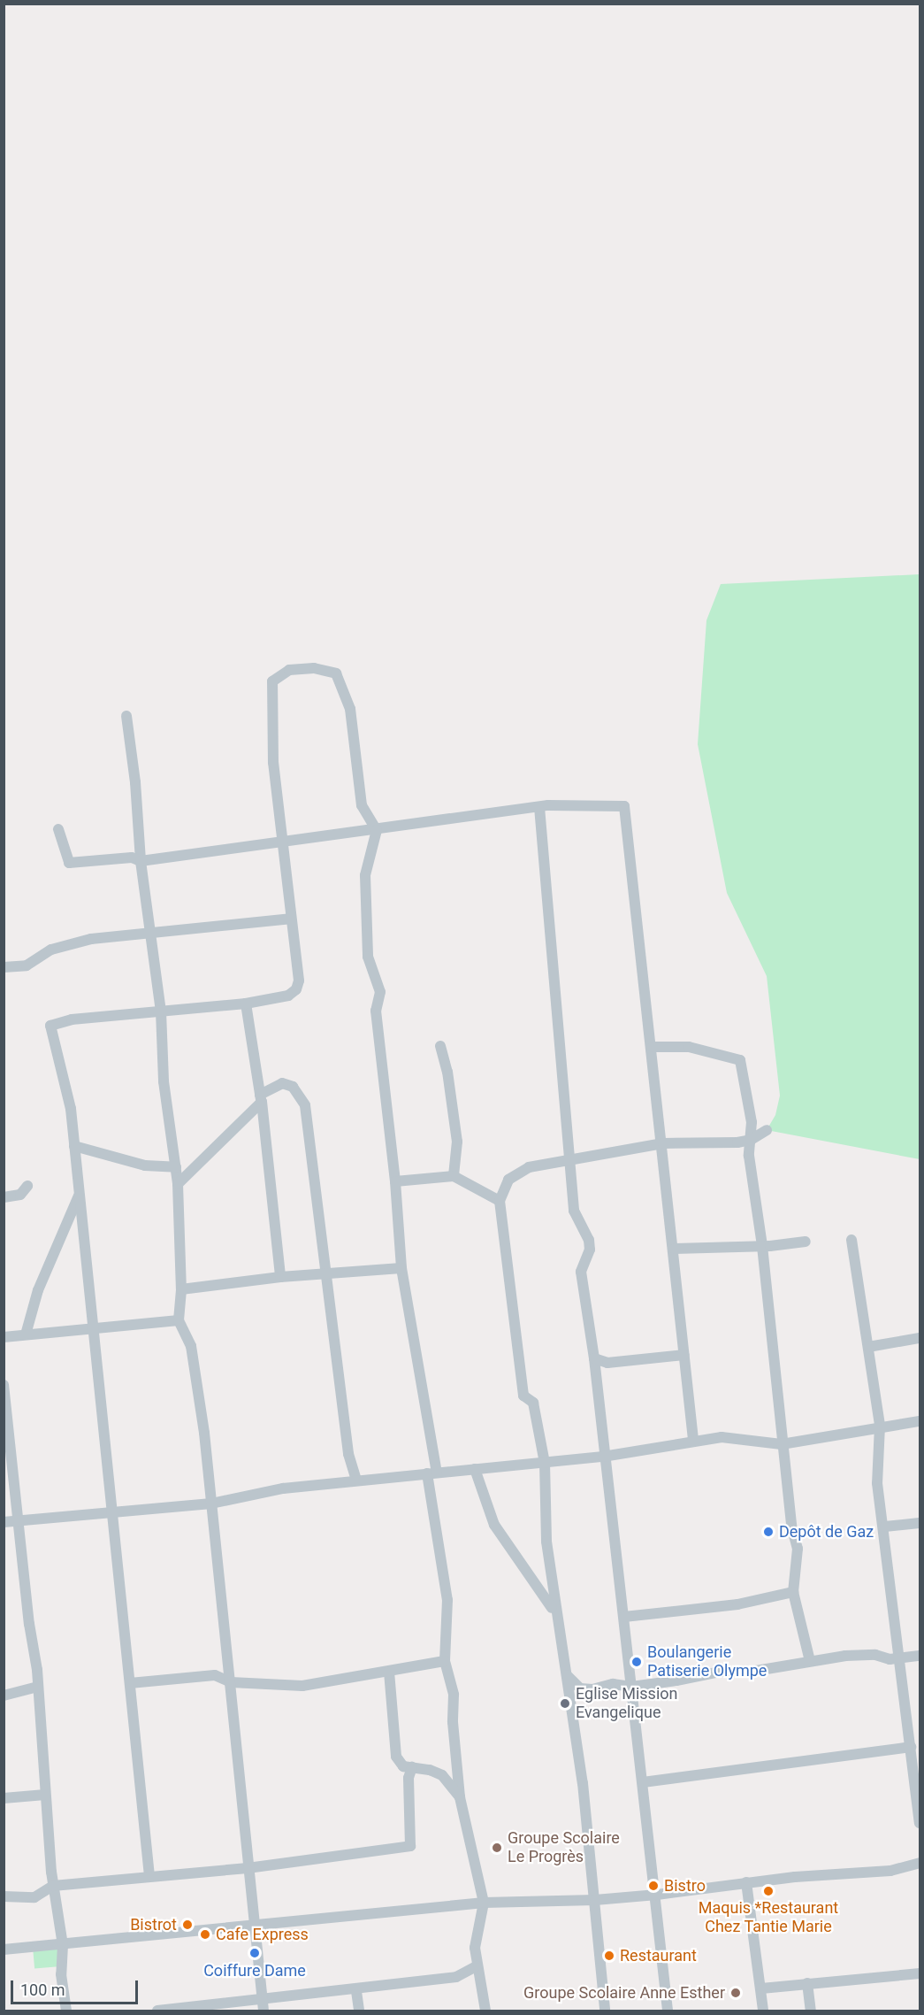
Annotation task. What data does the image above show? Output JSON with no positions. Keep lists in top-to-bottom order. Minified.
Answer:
{"places":["Depôt de Gaz","Boulangerie Patiserie Olympe","Eglise Mission Evangelique","Groupe Scolaire Le Progrès","Bistro","Maquis *Restaurant Chez Tantie Marie","Bistrot","Cafe Express","Coiffure Dame","Restaurant","Groupe Scolaire Anne Esther"],"scale_bar":"100 m"}
